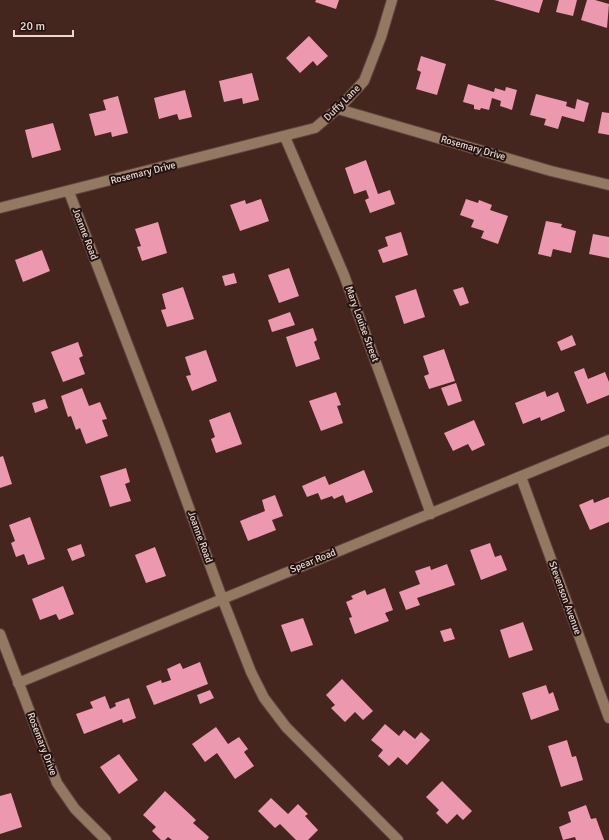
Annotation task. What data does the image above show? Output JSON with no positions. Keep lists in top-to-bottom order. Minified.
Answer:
{"streets":{"street":["Duffy Lane","Rosemary Drive","Joanne Road","Mary Louise Street","Spear Road","Stevenson Avenue"]},"crossings":[["Duffy Lane","Rosemary Drive"],["Duffy Lane","Mary Louise Street"],["Rosemary Drive","Joanne Road"],["Rosemary Drive","Mary Louise Street"],["Rosemary Drive","Spear Road"],["Joanne Road","Spear Road"],["Mary Louise Street","Spear Road"],["Spear Road","Stevenson Avenue"]],"scale_bar":"20 m"}
